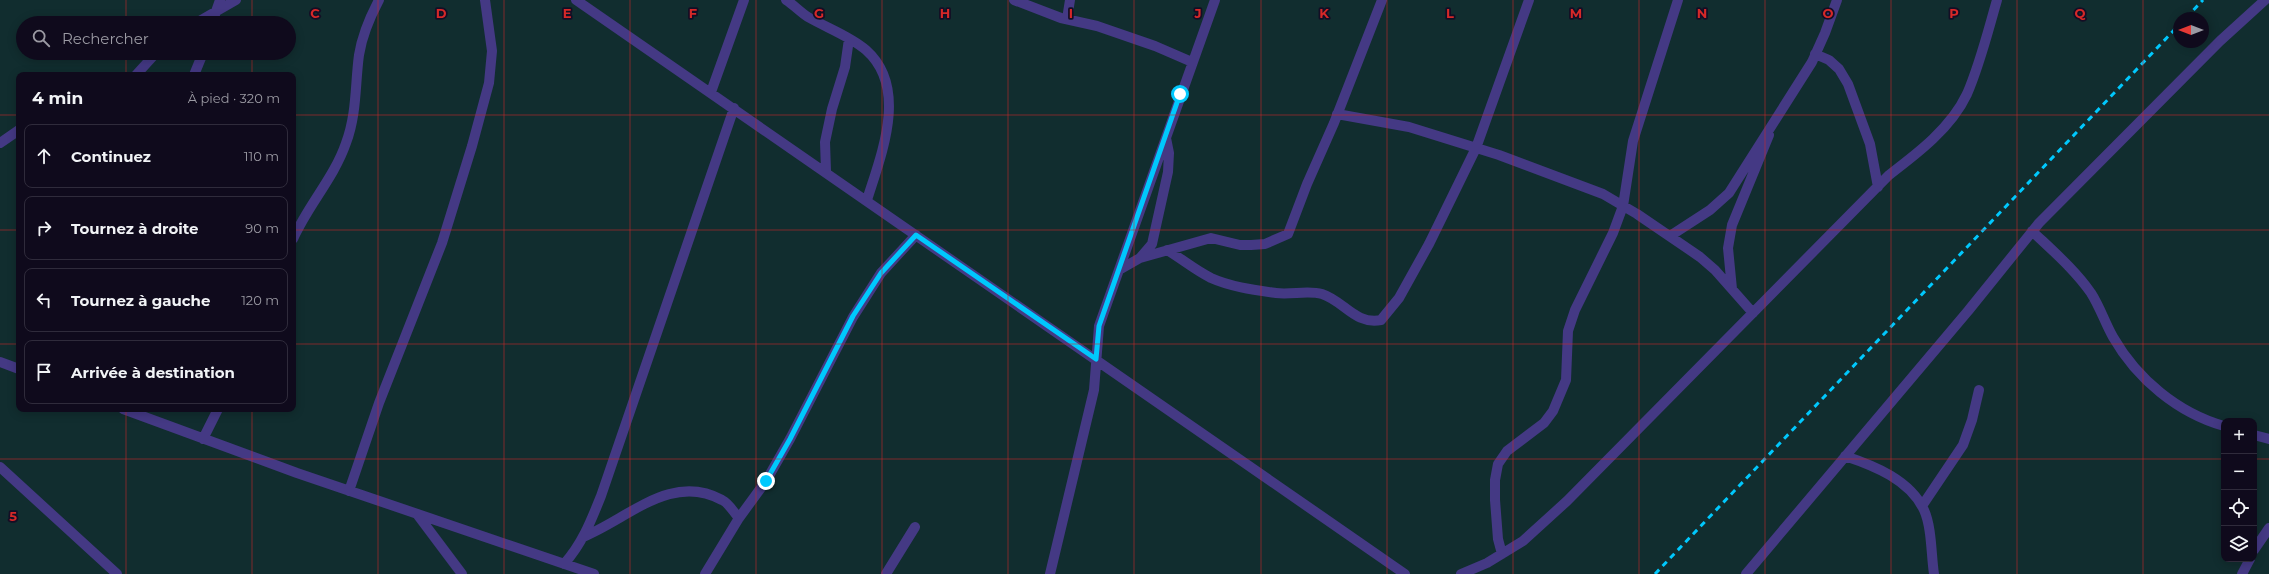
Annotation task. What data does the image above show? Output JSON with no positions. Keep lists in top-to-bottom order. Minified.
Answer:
{"north":"left","page":{"search":"Rechercher","heading":["4 min","À pied · 320 m"],"list":[["Continuez","110 m"],["Tournez à droite","90 m"],["Tournez à gauche","120 m"],"Arrivée à destination"],"map_buttons":["+","−"]},"grid":{"columns":["C","D","E","F","G","H","I","J","K","L","M","N","O","P","Q"],"rows":["5"]}}
